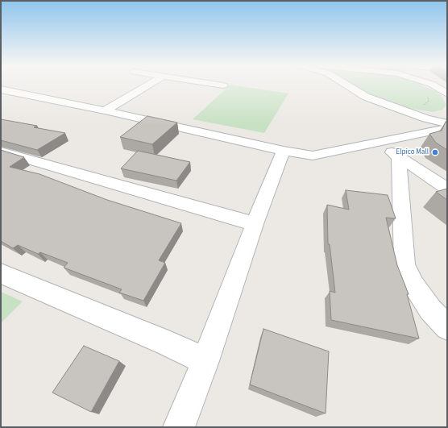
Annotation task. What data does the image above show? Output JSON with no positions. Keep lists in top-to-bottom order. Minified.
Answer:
{"places":["Elpico Mall"]}
